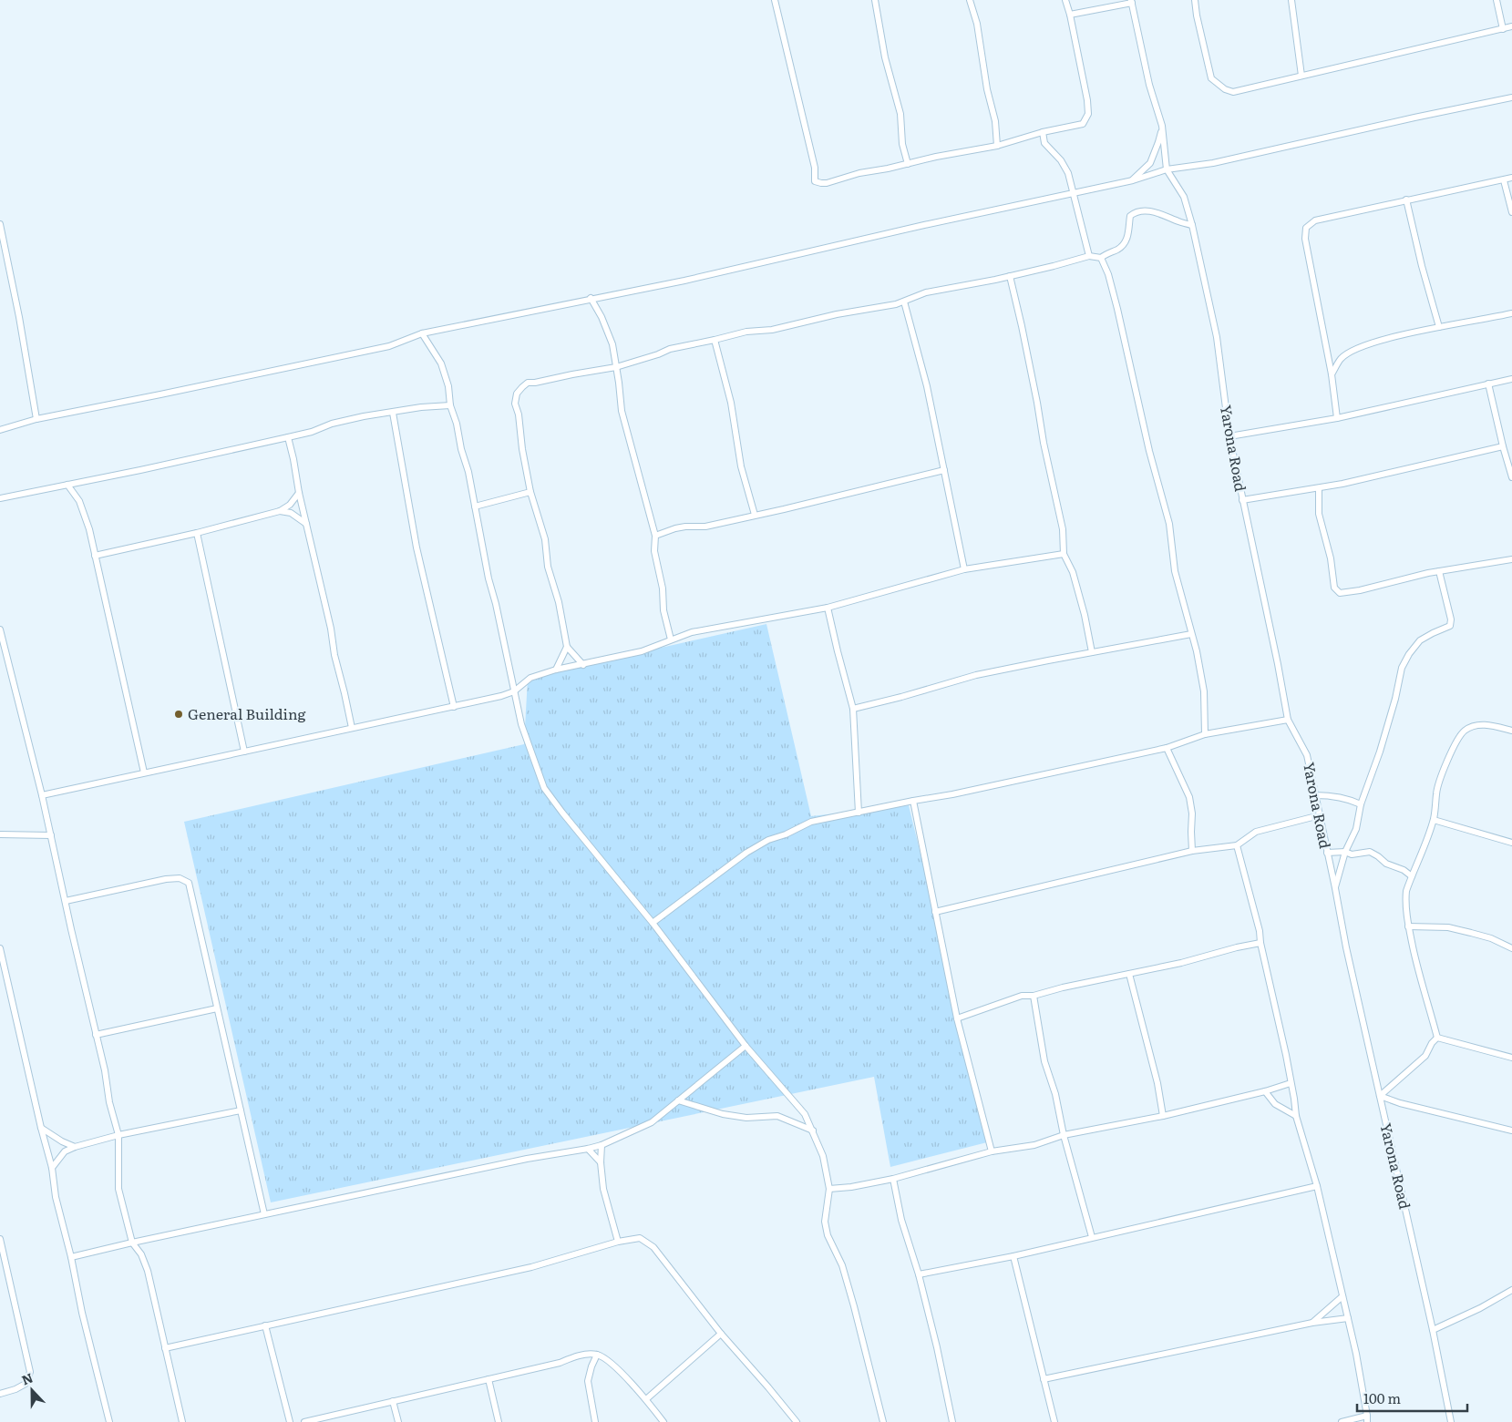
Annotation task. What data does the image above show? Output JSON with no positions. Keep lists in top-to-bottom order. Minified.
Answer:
{"streets":{"street":["Yarona Road"]},"places":["General Building"],"scale_bar":"100 m","north":"top"}
